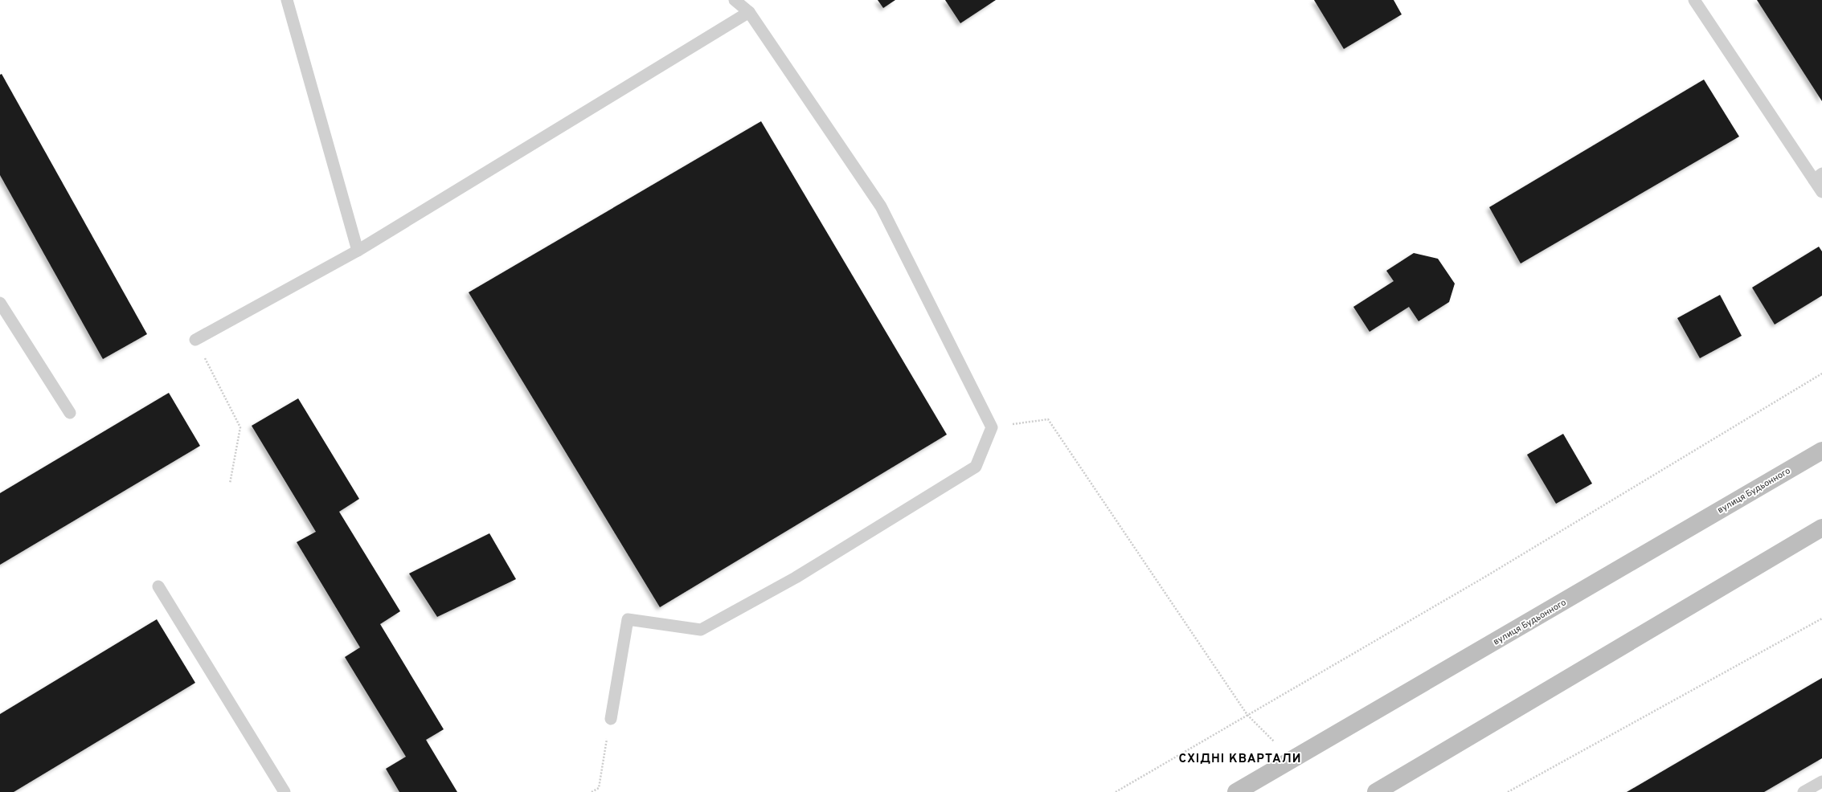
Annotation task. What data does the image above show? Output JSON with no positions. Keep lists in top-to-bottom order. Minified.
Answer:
{"streets":{"main road":["вулиця Будьонного"]},"districts":["СХІДНІ КВАРТАЛИ"]}
